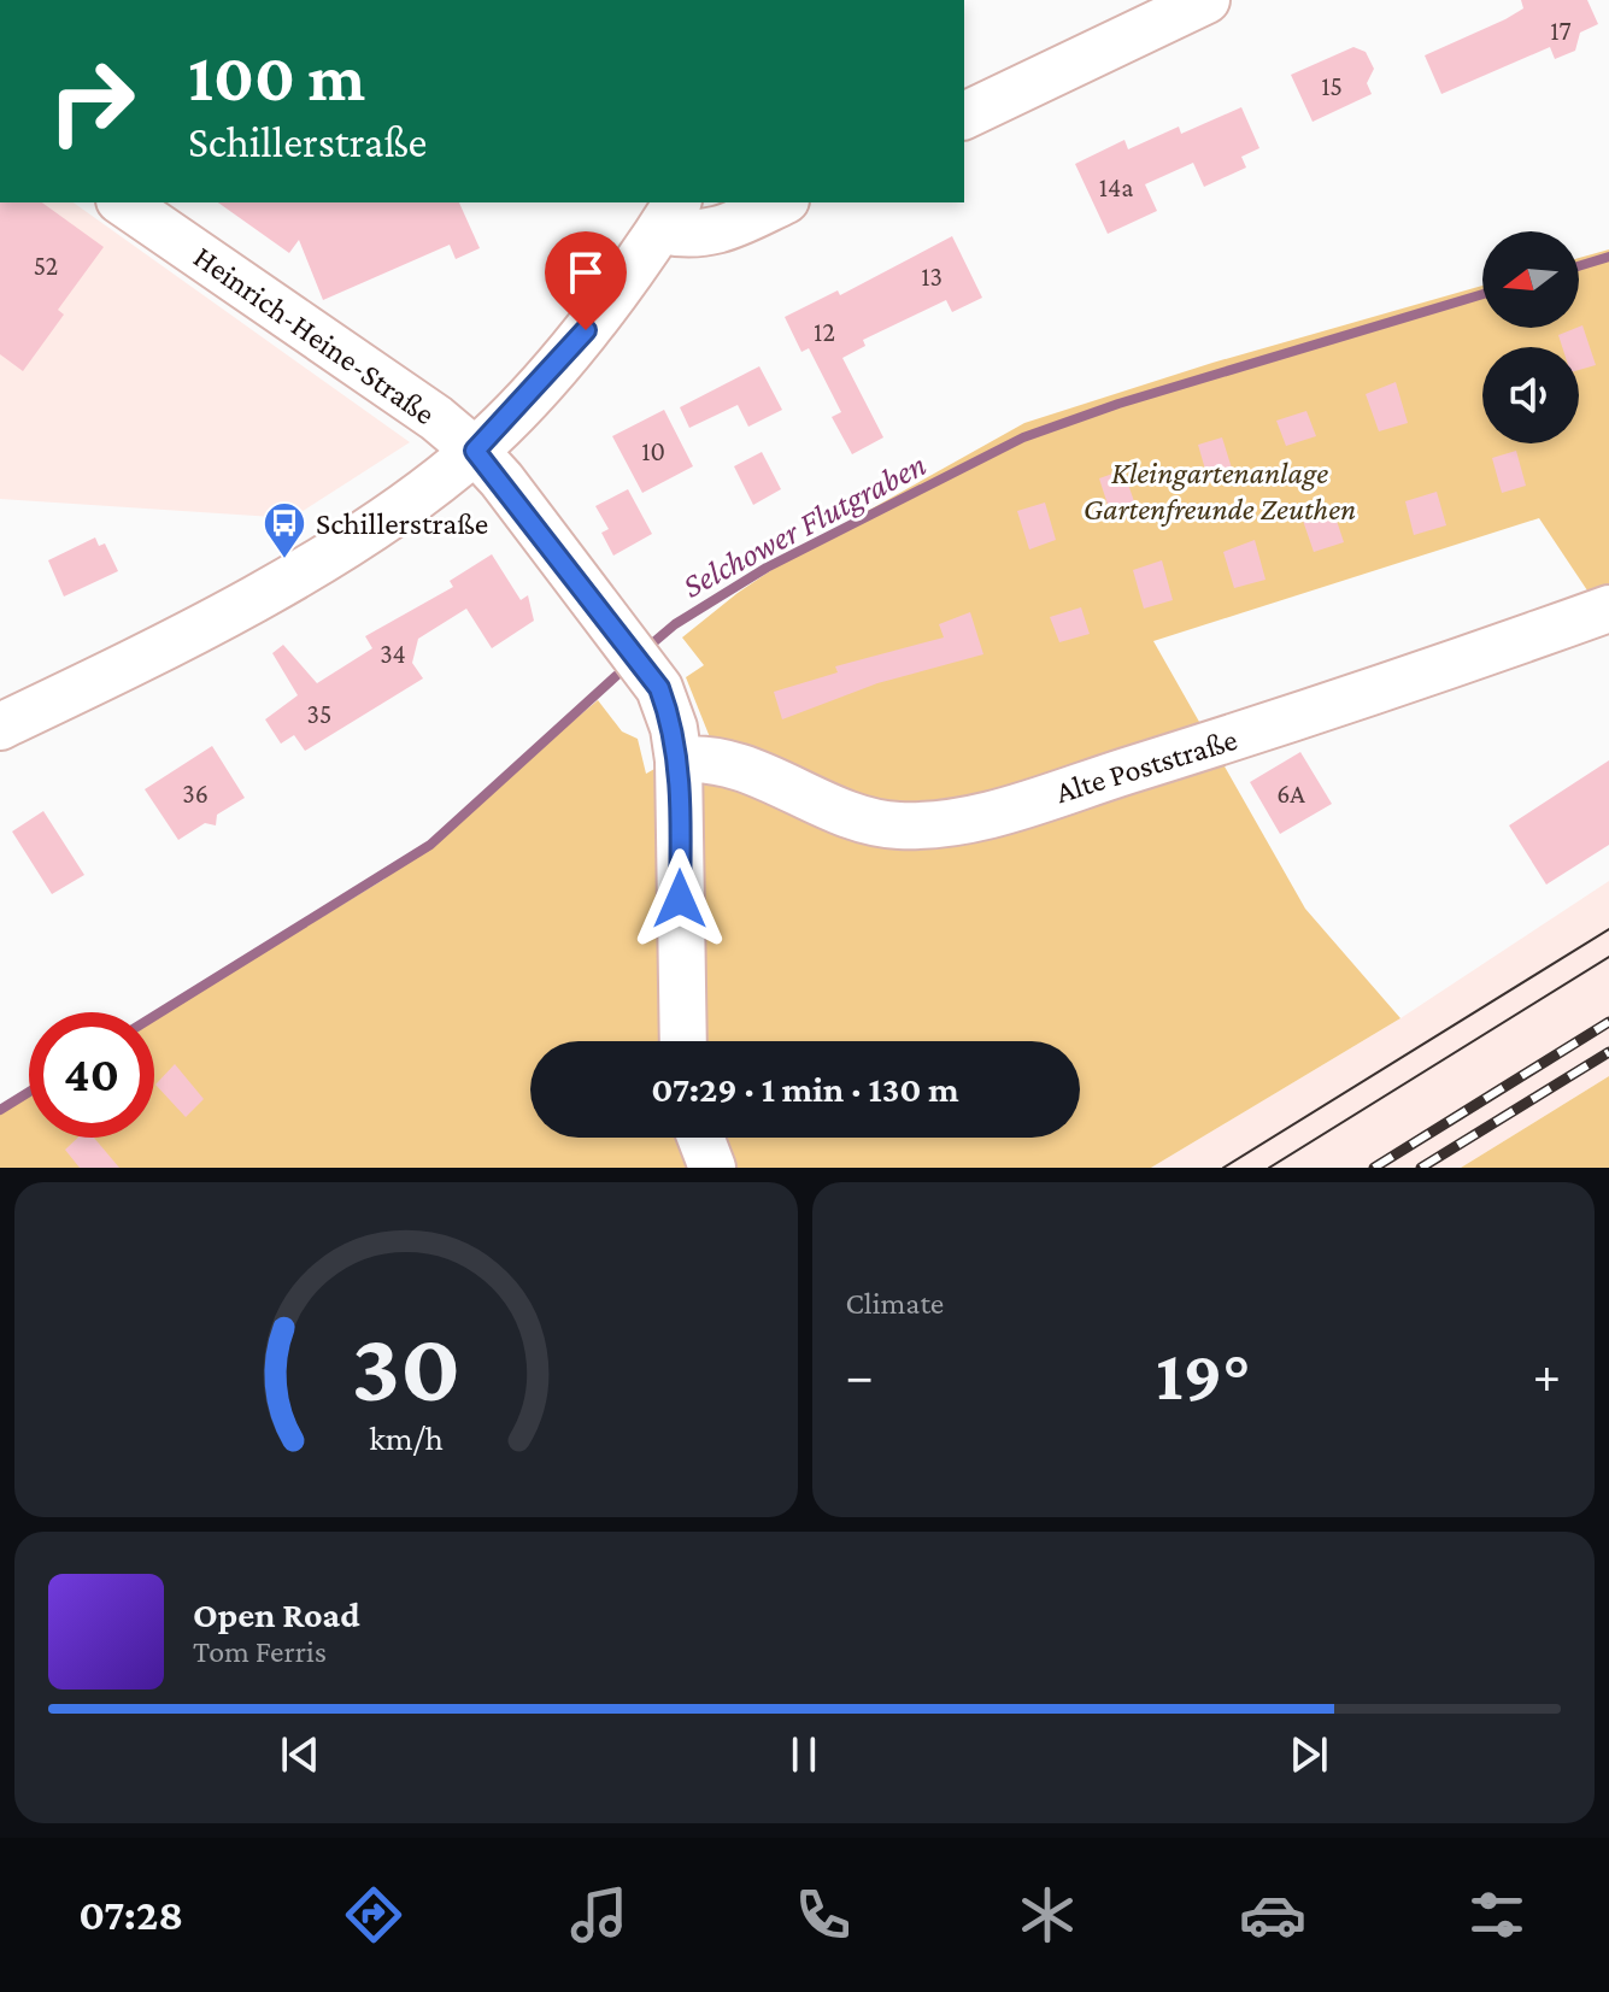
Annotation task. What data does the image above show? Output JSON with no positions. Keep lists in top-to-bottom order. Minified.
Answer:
{"streets":{"street":["Heinrich-Heine-Straße","Alte Poststraße"]},"crossings":[["Heinrich-Heine-Straße","Alte Poststraße"]],"water":["Selchower Flutgraben"],"parks":["Kleingartenanlage Gartenfreunde Zeuthen"],"places":{"bus stop":["Schillerstraße"]},"house_numbers":["17","15","14a","52","13","12","10","34","35","36","6A"],"north":"left","page":{"turn":["100 m","Schillerstraße"],"limit":"40","trip":"07:29 · 1 min · 130 m","tile":"Climate","heat":["−","19°","+"],"song":["Open Road","Tom Ferris"],"tabs":"07:28","gauge":["30","km/h"]}}
